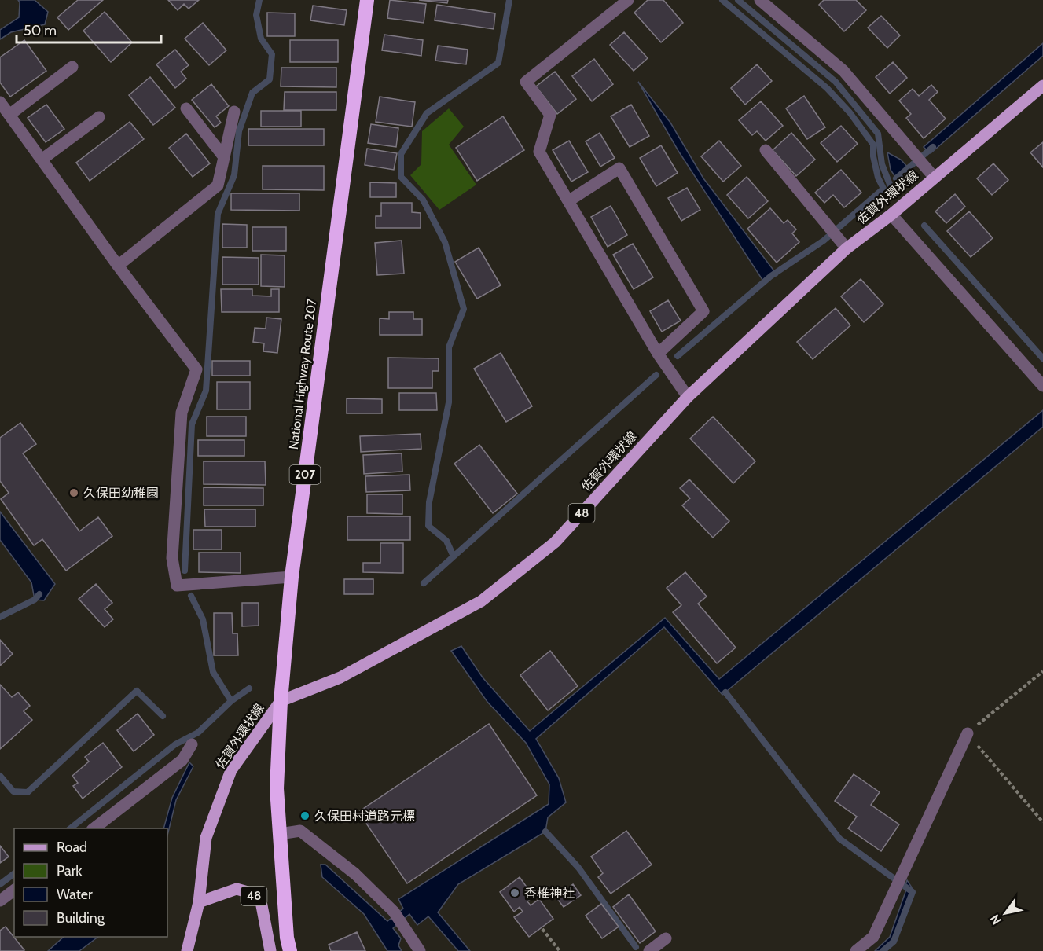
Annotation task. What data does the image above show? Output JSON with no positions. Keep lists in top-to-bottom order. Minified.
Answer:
{"streets":{"highway":["National Highway Route 207","207"],"main road":["佐賀外環状線","48"]},"crossings":[["佐賀外環状線","National Highway Route 207"],["佐賀外環状線","48"]],"places":["久保田幼稚園","久保田村道路元標","香椎神社"],"legend":["Road","Park","Water","Building"],"scale_bar":"50 m","north":"bottom left"}
